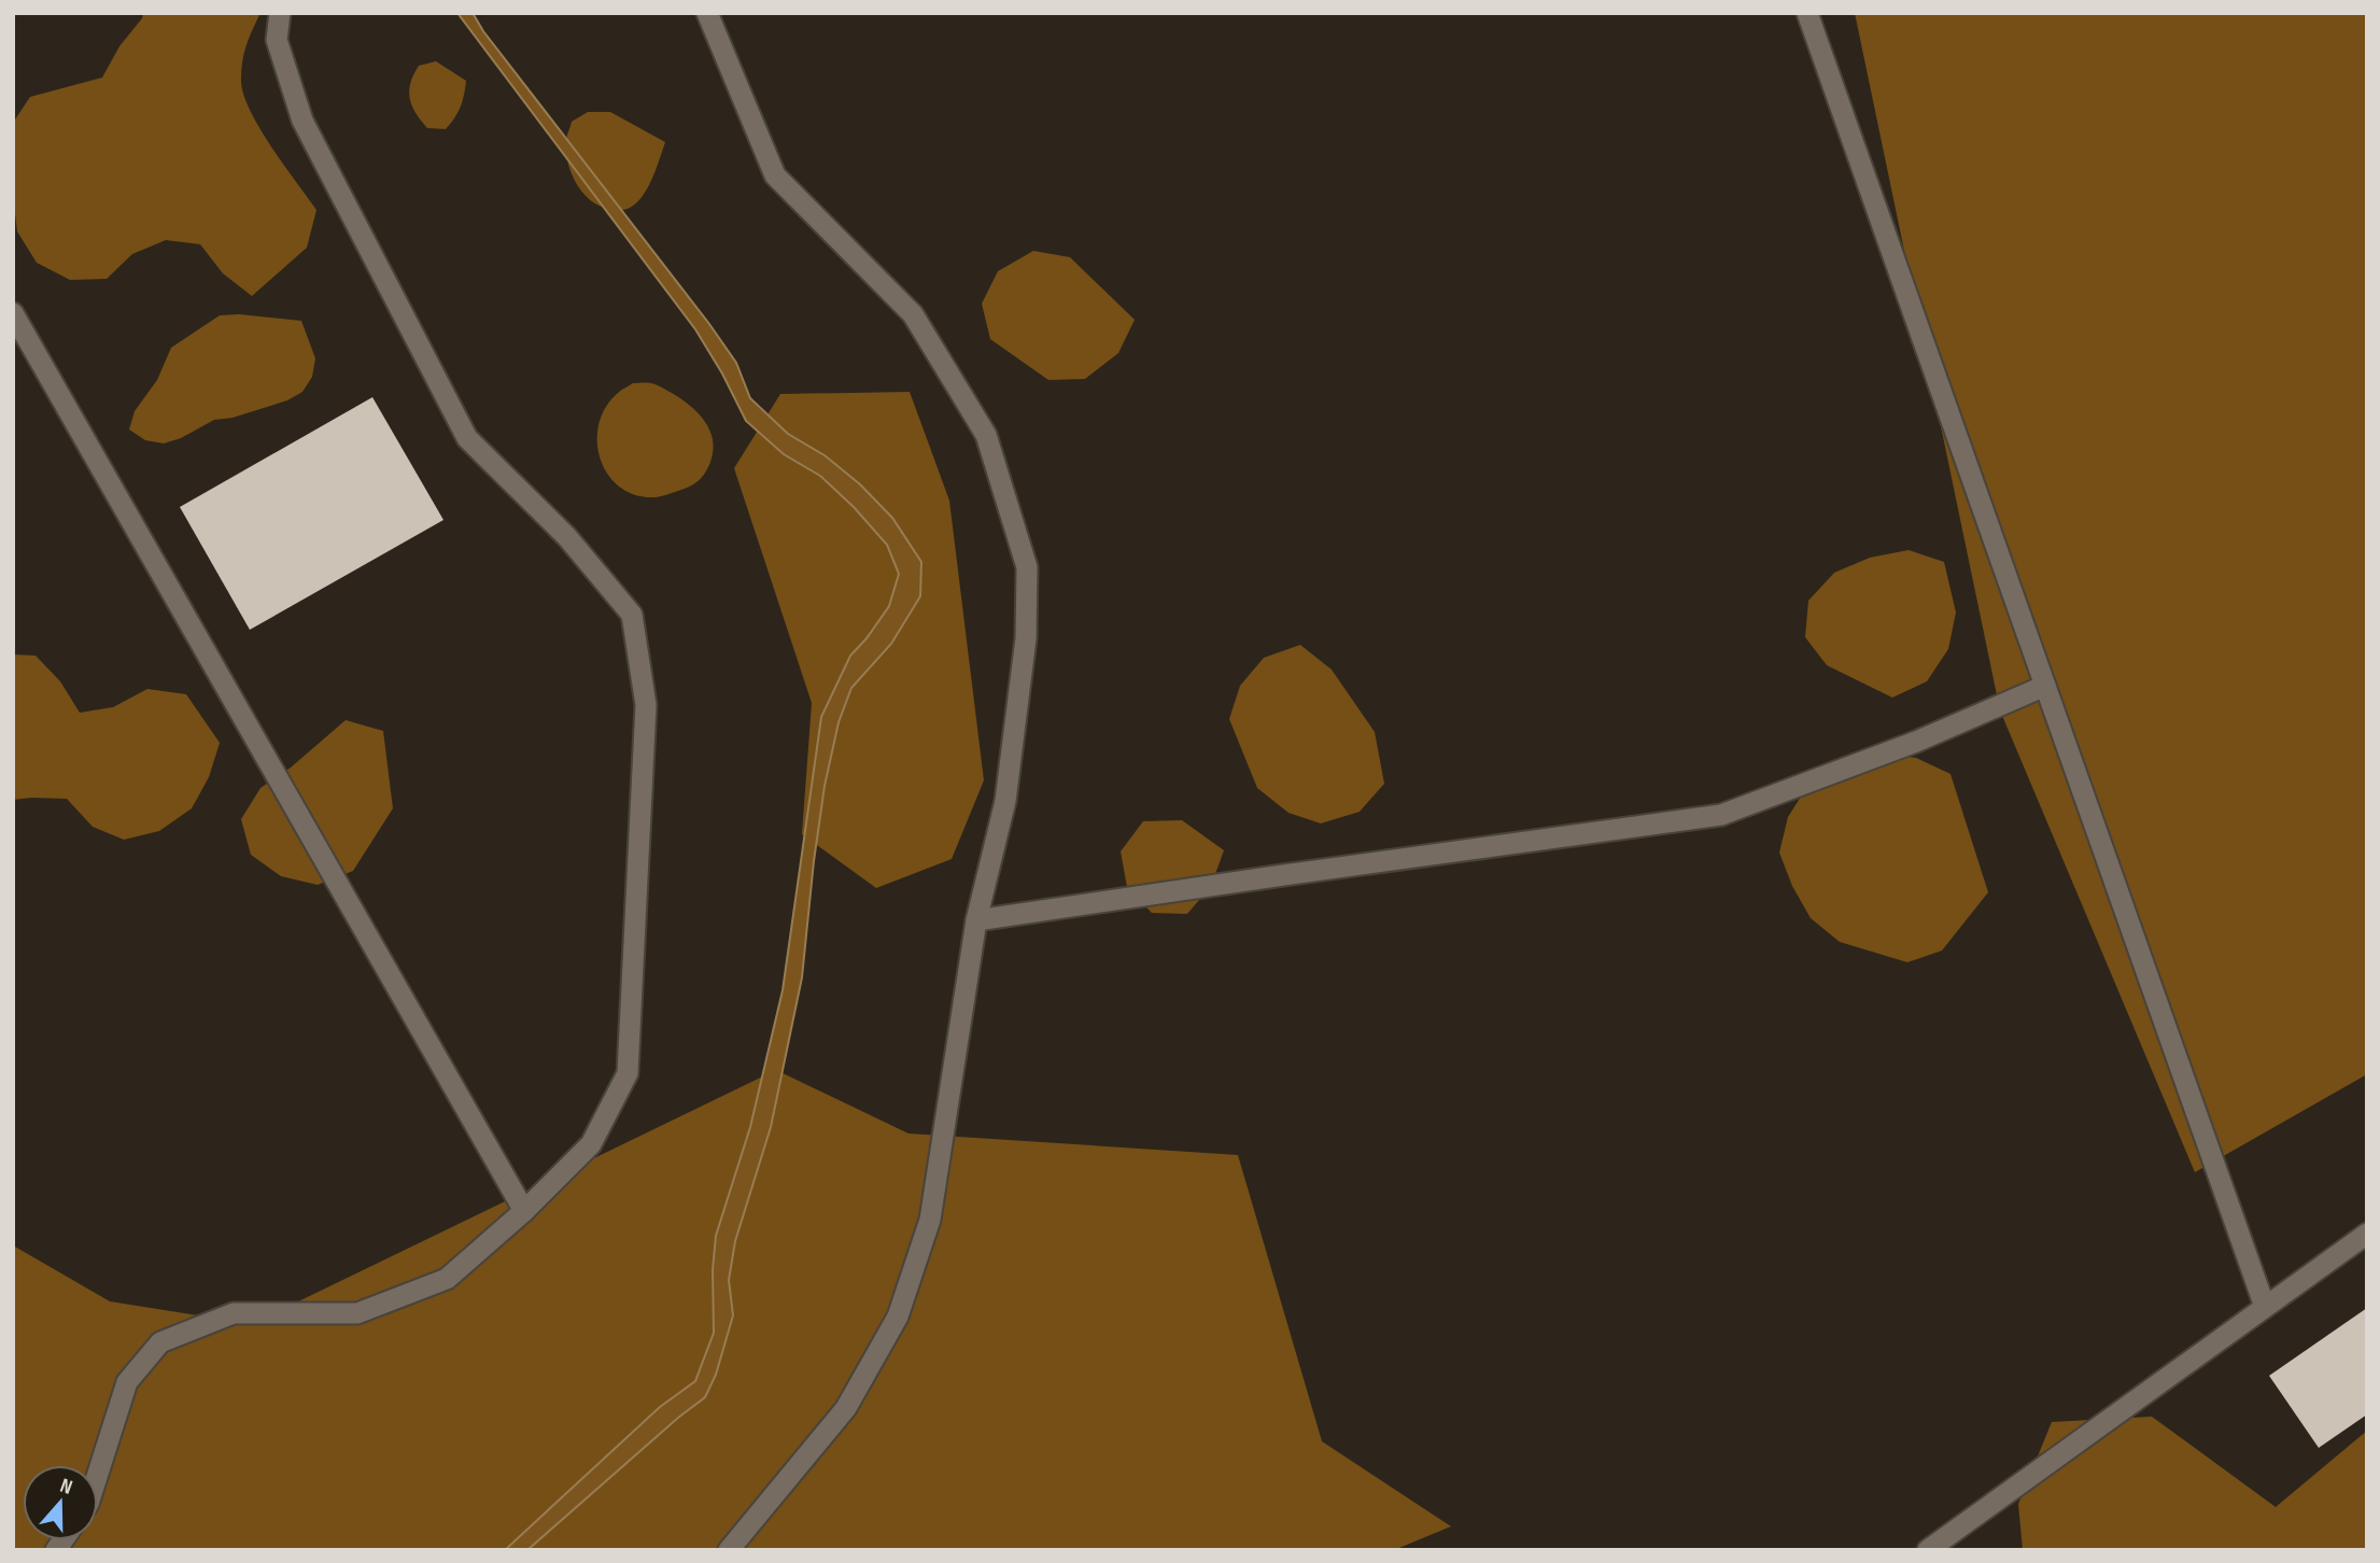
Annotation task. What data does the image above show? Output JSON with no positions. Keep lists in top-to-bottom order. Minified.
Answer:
{"north":"top"}
